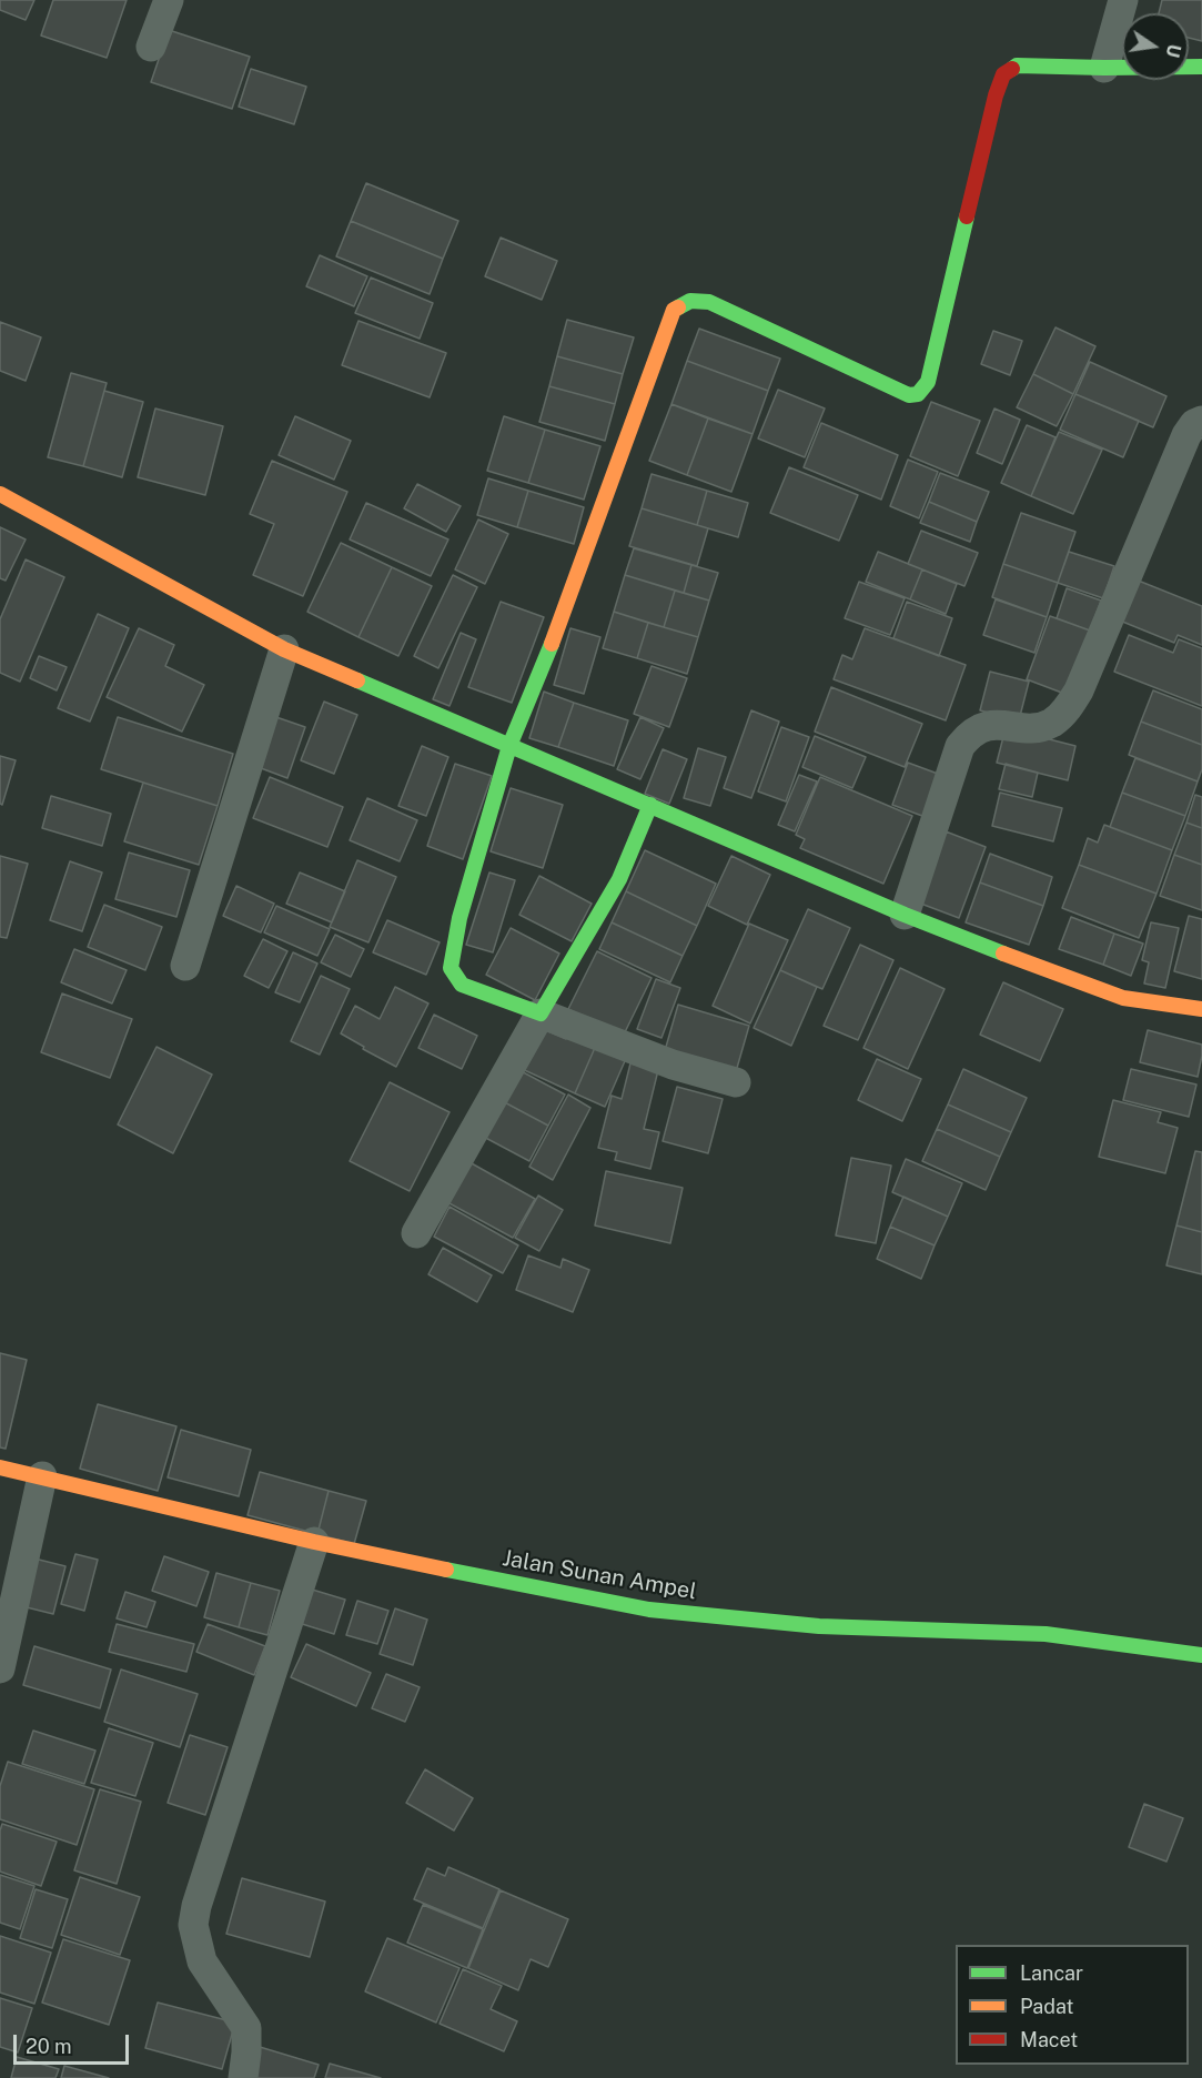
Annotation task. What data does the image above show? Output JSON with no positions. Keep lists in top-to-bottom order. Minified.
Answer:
{"streets":{"street":["Jalan Sunan Ampel"]},"legend":["Lancar","Padat","Macet"],"scale_bar":"20 m","north":"right"}
